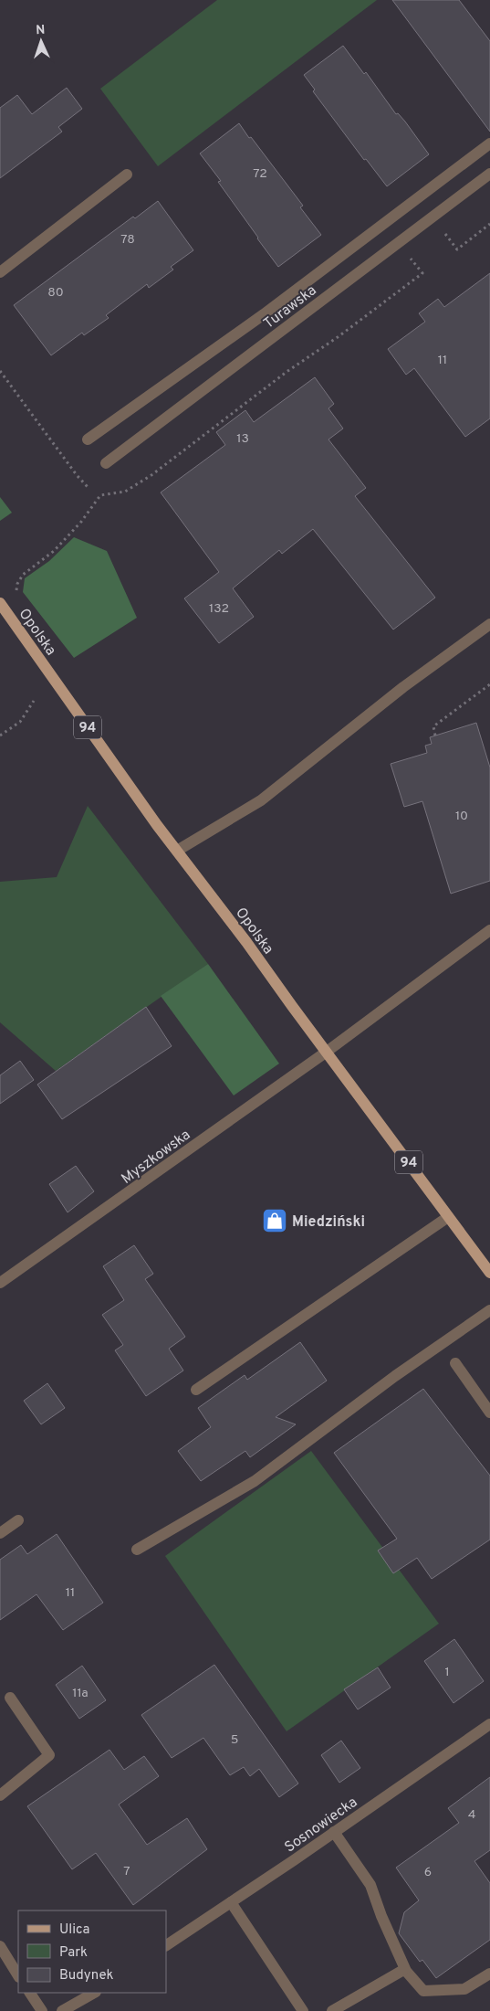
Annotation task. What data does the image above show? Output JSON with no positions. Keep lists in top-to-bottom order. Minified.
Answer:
{"streets":{"main road":["Opolska","94"],"street":["Turawska","Myszkowska","Sosnowiecka"]},"crossings":[["Opolska","Myszkowska"]],"places":{"shop":["Miedziński"]},"house_numbers":["72","78","80","11","13","132","10","11","1","11a","5","4","7","6"],"legend":["Ulica","Park","Budynek"],"north":"top"}
